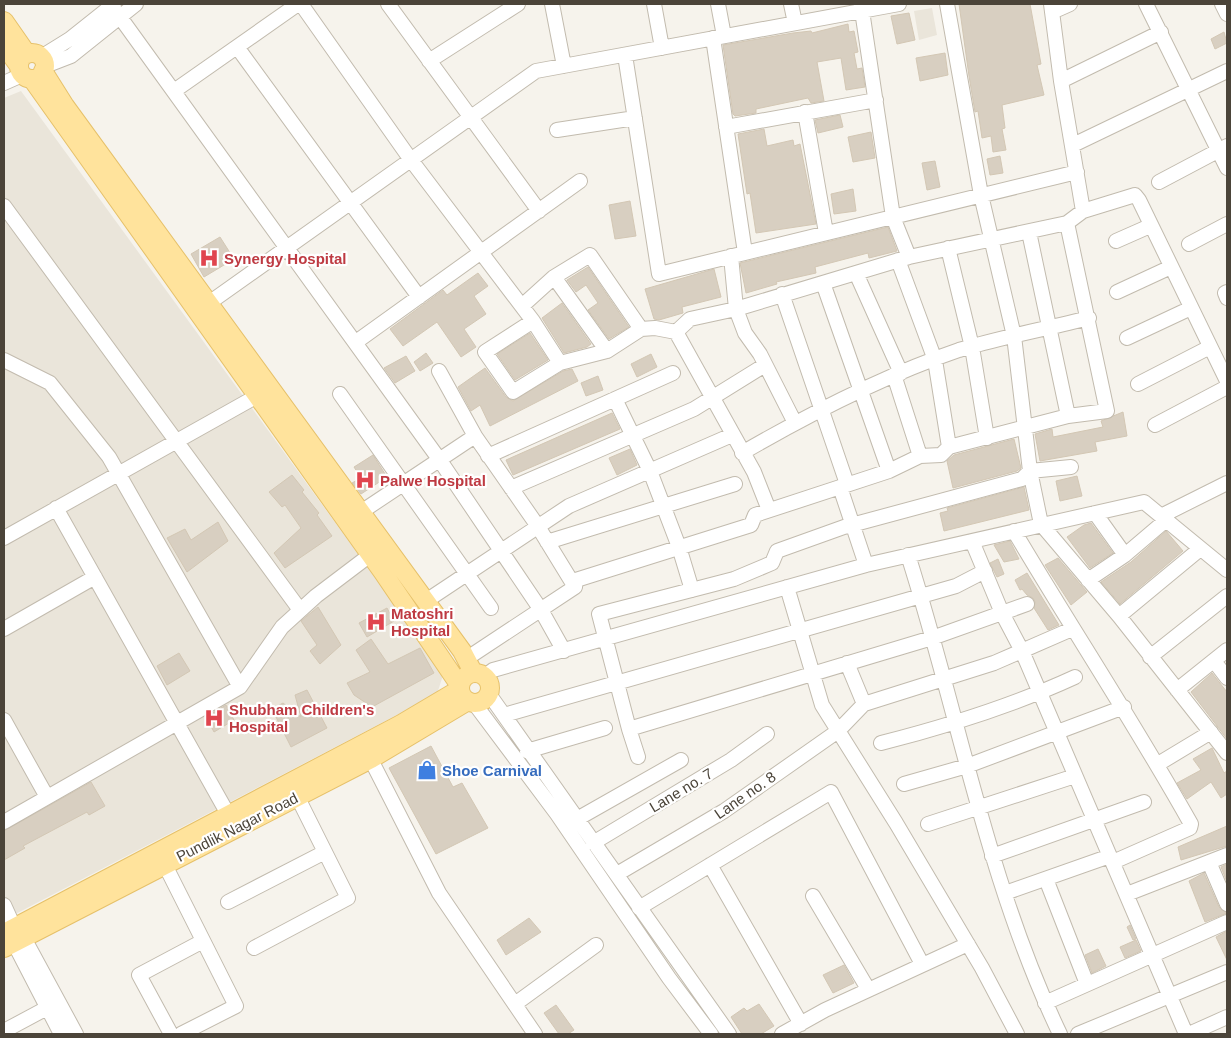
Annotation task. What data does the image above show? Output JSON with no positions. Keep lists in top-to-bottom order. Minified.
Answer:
{"streets":{"main road":["Pundlik Nagar Road"],"street":["Lane no. 7","Lane no. 8"]},"places":{"hospital":["Synergy Hospital","Palwe Hospital","Matoshri Hospital","Shubham Children's Hospital"],"shop":["Shoe Carnival"]}}
